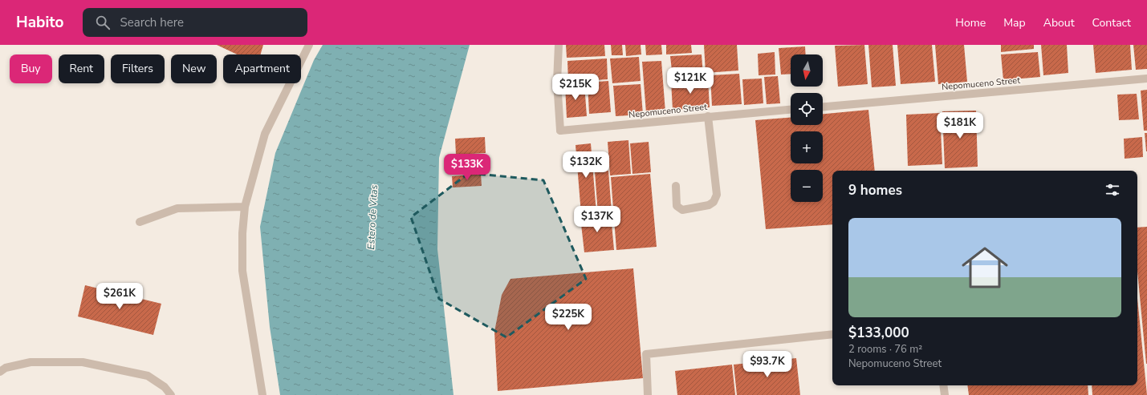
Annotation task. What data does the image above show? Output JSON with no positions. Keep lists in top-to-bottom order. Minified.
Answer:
{"streets":{"street":["Nepomuceno Street"]},"water":["Estero de Vitas"],"north":"bottom","page":{"header":"Habito","search":"Search here","nav":["Home","Map","About","Contact"],"map_buttons":["+","−"],"chip":["Buy","Rent","Filters","New","Apartment"],"price":["$121K","$215K","$181K","$132K","$133K","$137K","$261K","$225K","$93.7K"],"heading":"9 homes","list":[{"name":"$133,000","note":"2 rooms · 76 m² · Nepomuceno Street"}]}}
